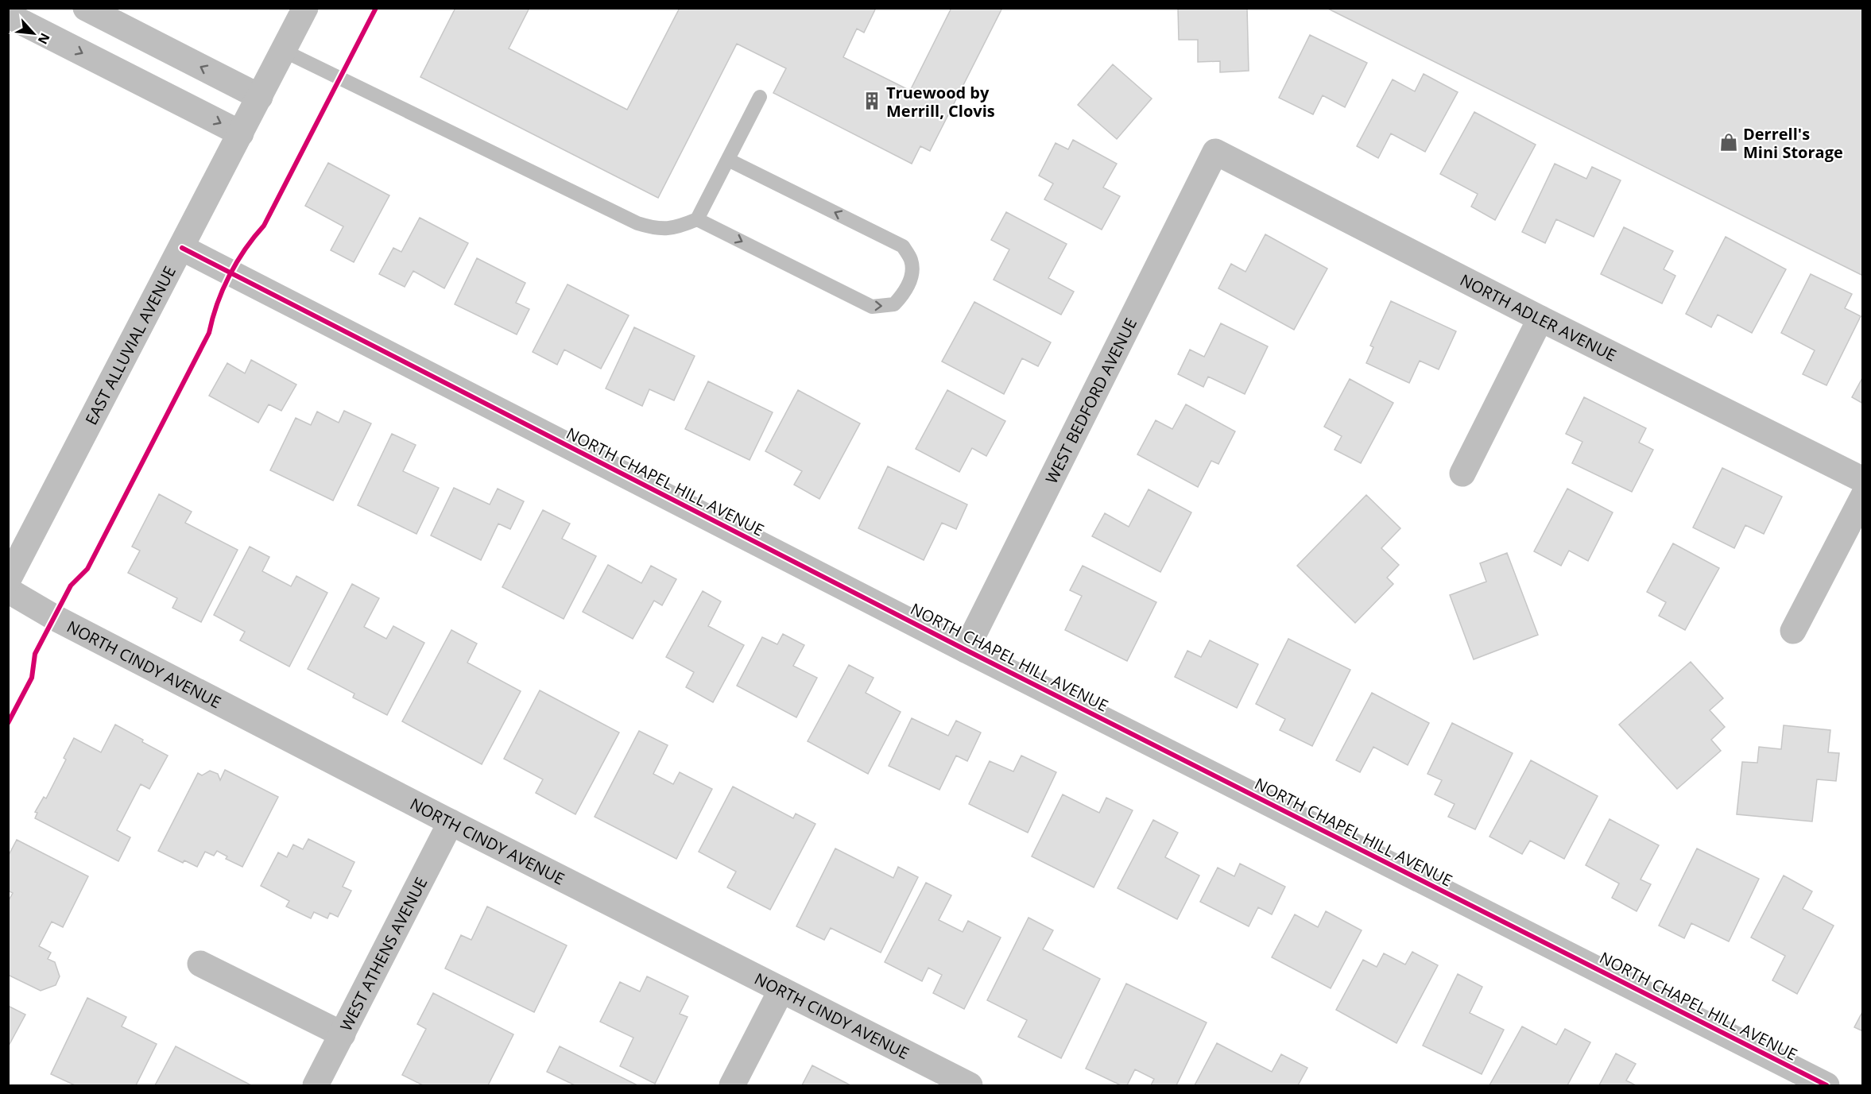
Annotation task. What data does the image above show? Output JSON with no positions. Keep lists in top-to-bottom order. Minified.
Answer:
{"streets":{"street":["NORTH ADLER AVENUE","EAST ALLUVIAL AVENUE","WEST BEDFORD AVENUE","NORTH CHAPEL HILL AVENUE","NORTH CINDY AVENUE","WEST ATHENS AVENUE"]},"crossings":[["NORTH ADLER AVENUE","WEST BEDFORD AVENUE"],["EAST ALLUVIAL AVENUE","NORTH CHAPEL HILL AVENUE"],["WEST BEDFORD AVENUE","NORTH CHAPEL HILL AVENUE"],["NORTH CINDY AVENUE","WEST ATHENS AVENUE"]],"places":{"building":["Truewood by Merrill, Clovis"],"shop":["Derrell's Mini Storage"]},"north":"bottom right"}
